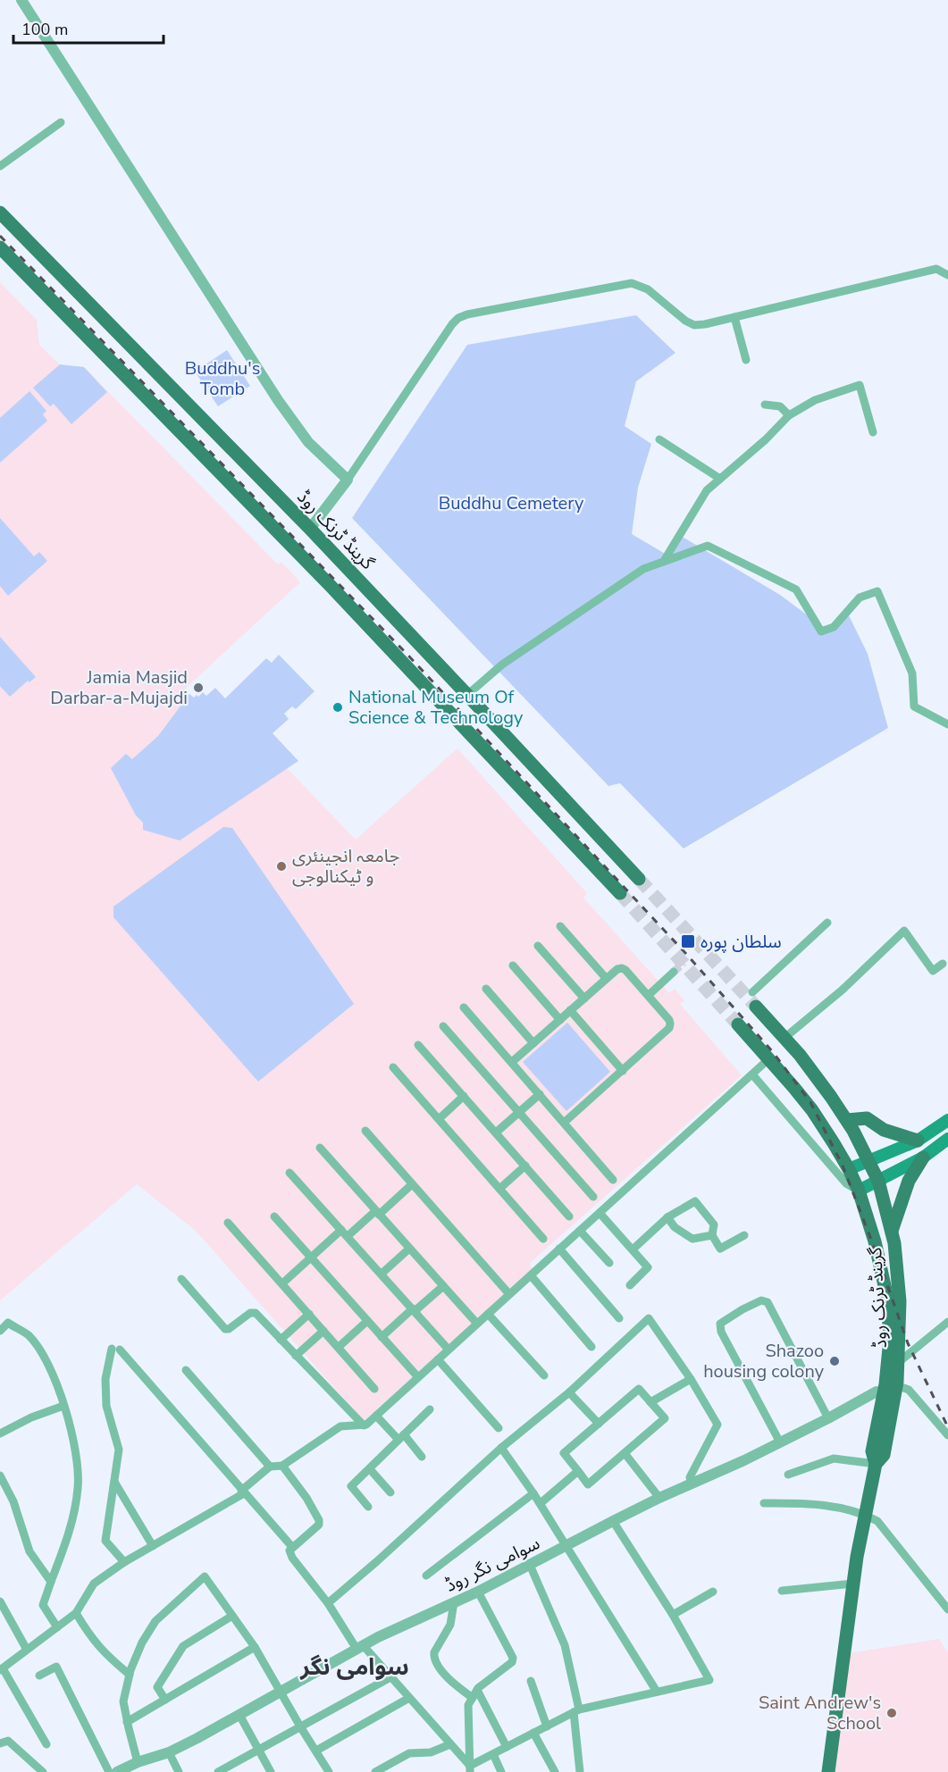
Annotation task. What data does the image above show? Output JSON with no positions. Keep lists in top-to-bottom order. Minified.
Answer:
{"streets":{"main road":["گرینڈ ٹرنک روڈ"],"street":["سوامی نگر روڈ"]},"crossings":[["گرینڈ ٹرنک روڈ","سوامی نگر روڈ"]],"districts":["سوامی نگر"],"parks":["Buddhu's Tomb","Buddhu Cemetery"],"places":{"other":["Jamia Masjid Darbar-a-Mujajdi","National Museum Of Science & Technology","جامعہ انجینئری و ٹیکنالوجی","Shazoo housing colony","Saint Andrew's School"],"transit":["سلطان پورہ"]},"scale_bar":"100 m"}
